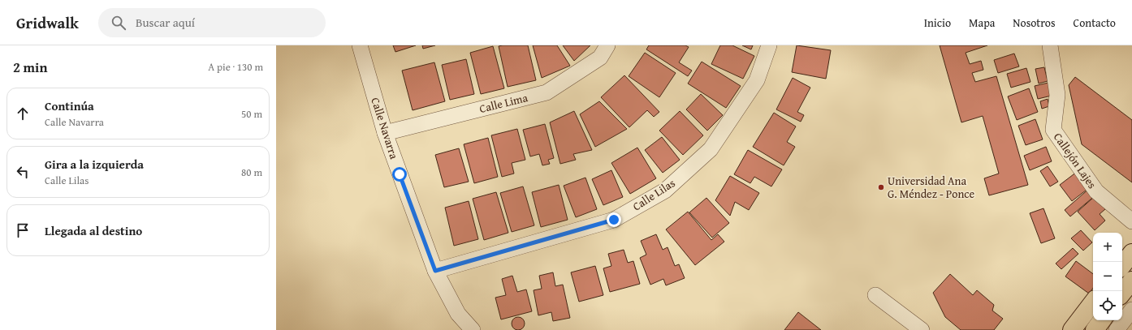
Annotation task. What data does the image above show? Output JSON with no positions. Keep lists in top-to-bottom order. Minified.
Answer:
{"streets":{"street":["Calle Lima","Calle Navarra","Callejón Lajes","Calle Lilas"]},"crossings":[["Calle Lima","Calle Navarra"],["Calle Navarra","Calle Lilas"]],"places":["Universidad Ana G. Méndez - Ponce"],"page":{"header":"Gridwalk","search":"Buscar aquí","nav":["Inicio","Mapa","Nosotros","Contacto"],"heading":["2 min","A pie · 130 m"],"list":[["Continúa","Calle Navarra","50 m"],["Gira a la izquierda","Calle Lilas","80 m"],"Llegada al destino"],"map_buttons":["+","−"]}}
